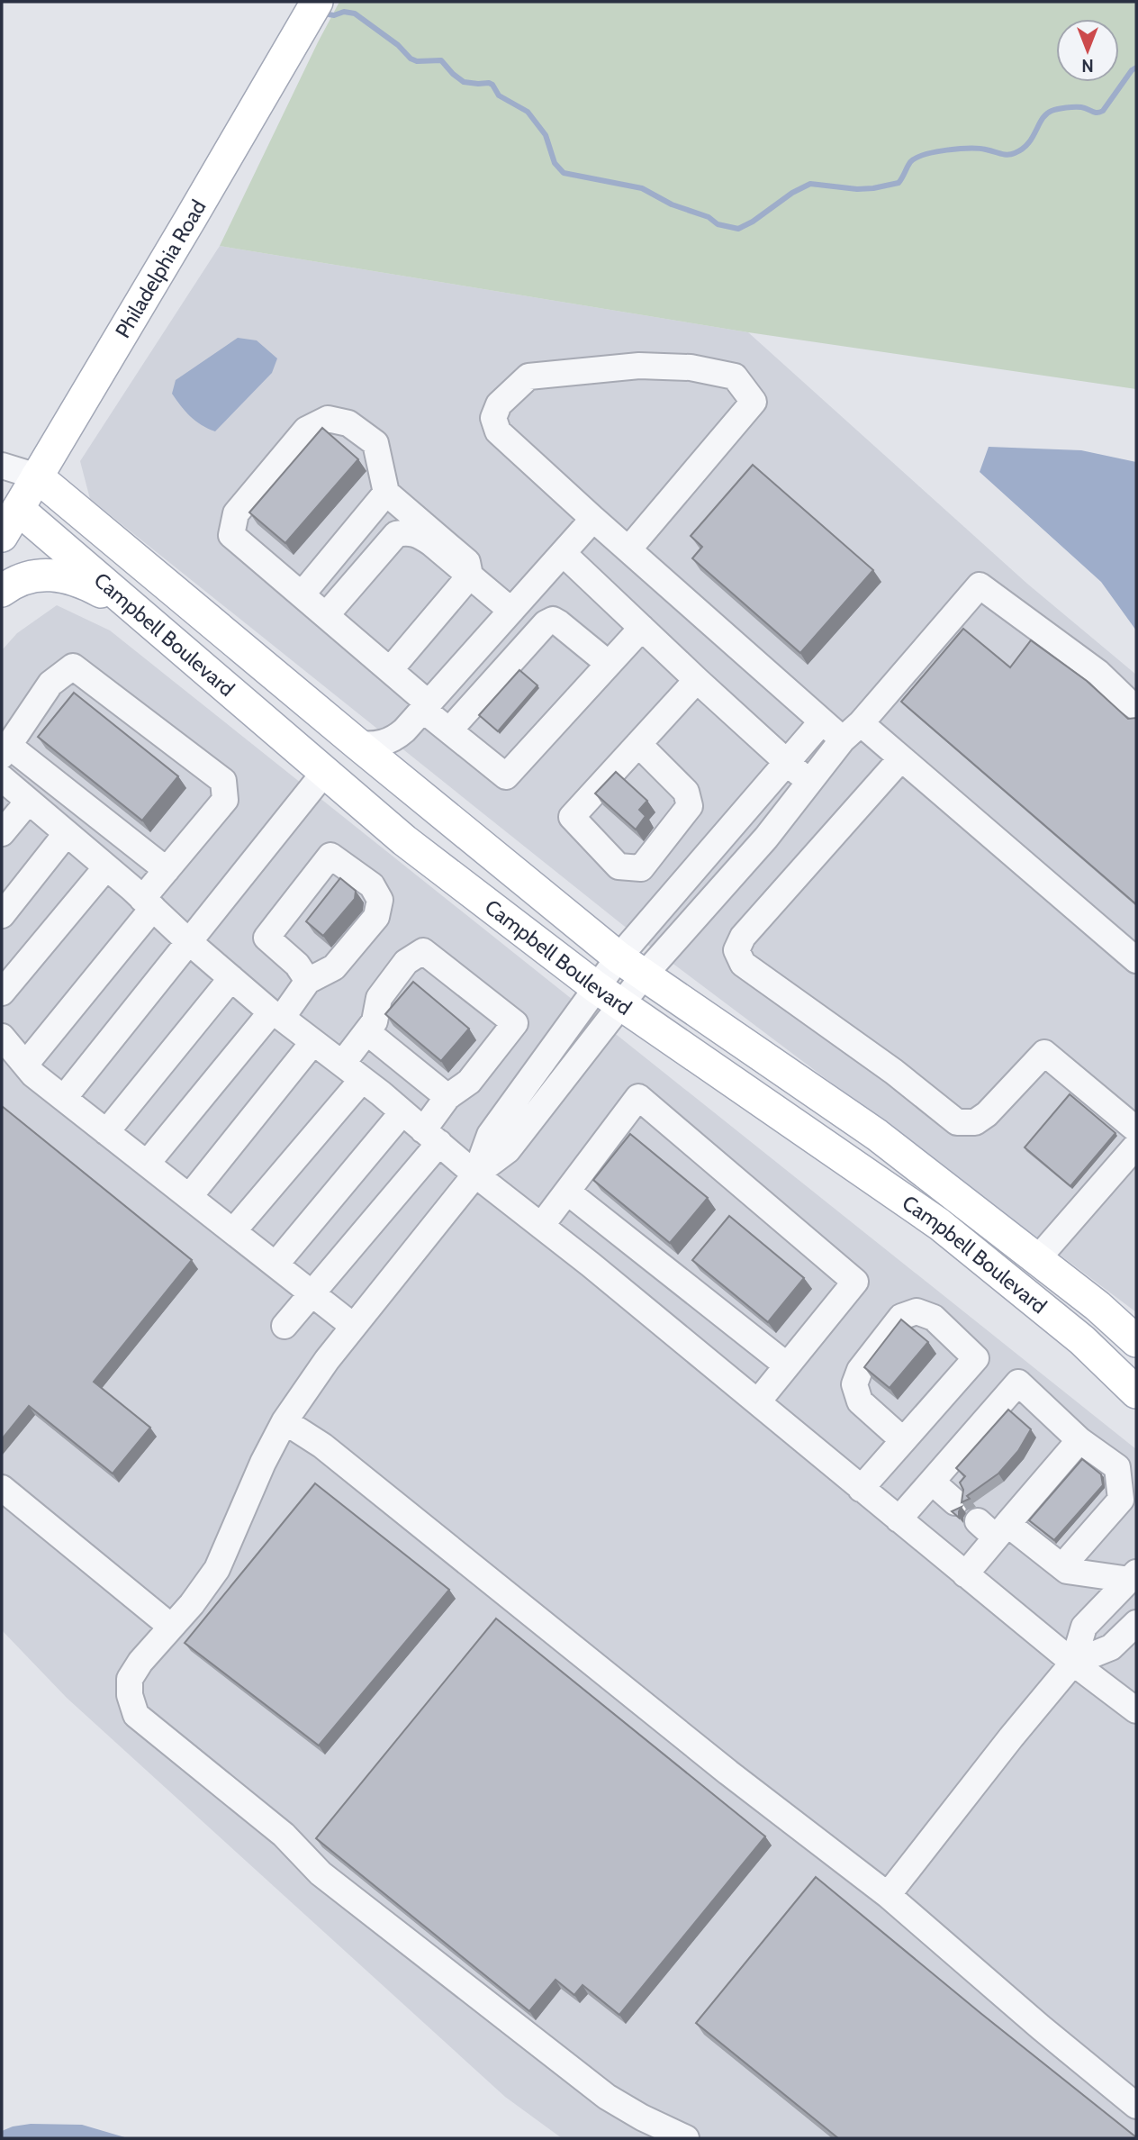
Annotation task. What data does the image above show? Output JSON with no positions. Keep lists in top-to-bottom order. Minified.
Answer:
{"streets":{"main road":["Philadelphia Road","Campbell Boulevard"]},"crossings":[["Philadelphia Road","Campbell Boulevard"]],"north":"bottom"}
